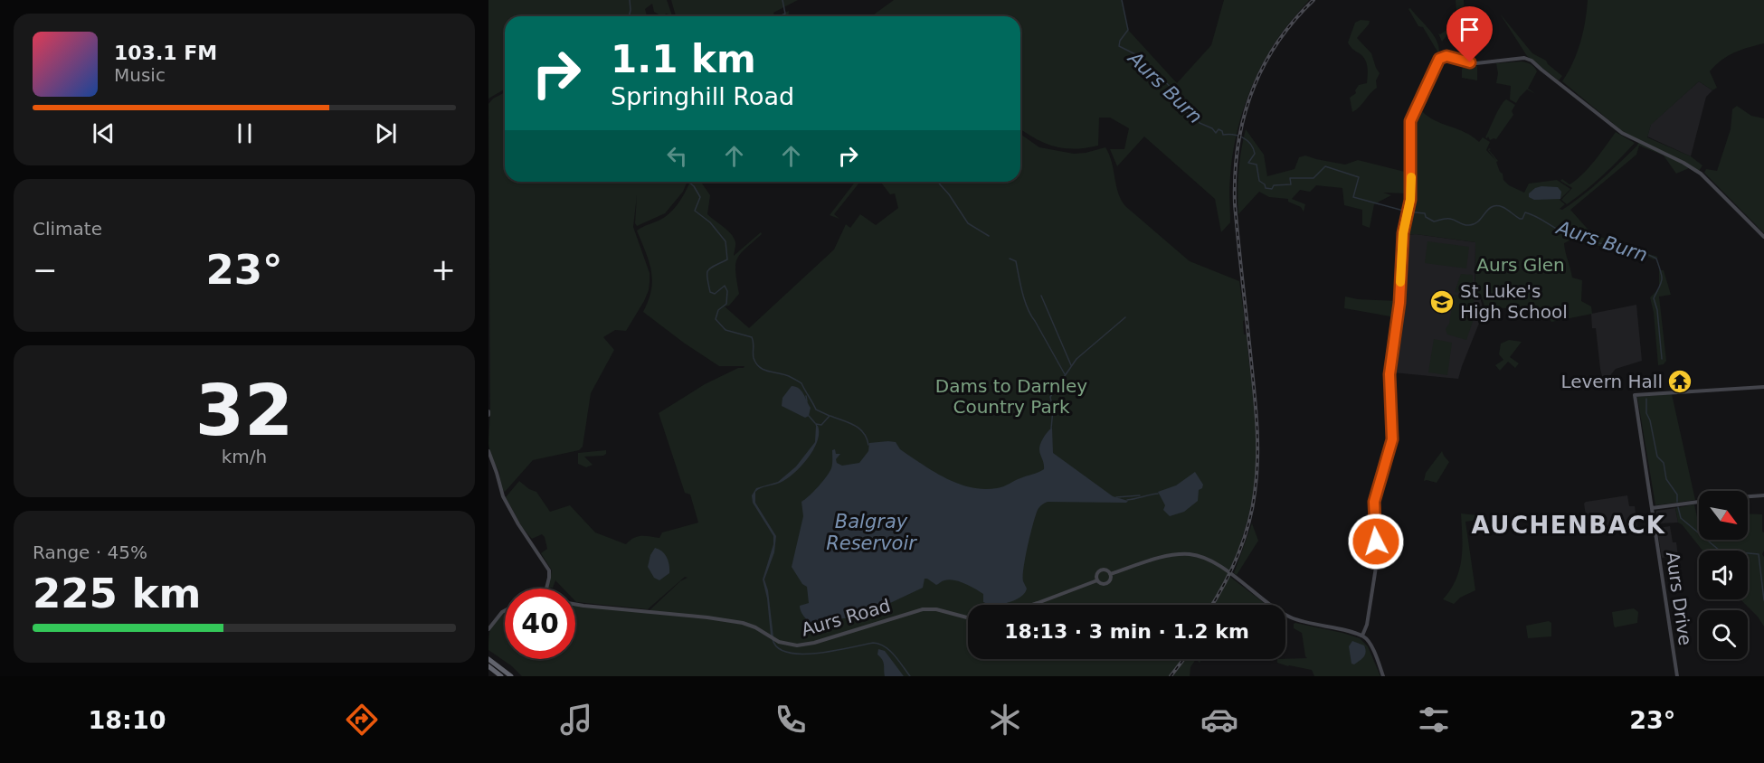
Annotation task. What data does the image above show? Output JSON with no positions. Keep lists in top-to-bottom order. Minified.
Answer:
{"streets":{"street":["Aurs Drive","Aurs Road"]},"districts":["AUCHENBACK"],"water":["Aurs Burn","Balgray Reservoir"],"parks":["Aurs Glen","Dams to Darnley Country Park"],"places":{"school or university":["St Luke's High School"],"temple":["Levern Hall"]},"north":"bottom right","page":{"turn":["1.1 km","Springhill Road"],"song":["103.1 FM","Music"],"tile":["Climate",["32","km/h"],["Range · 45%","225 km"]],"heat":["−","23°","+"],"limit":"40","trip":"18:13 · 3 min · 1.2 km","tabs":["18:10","23°"]}}
